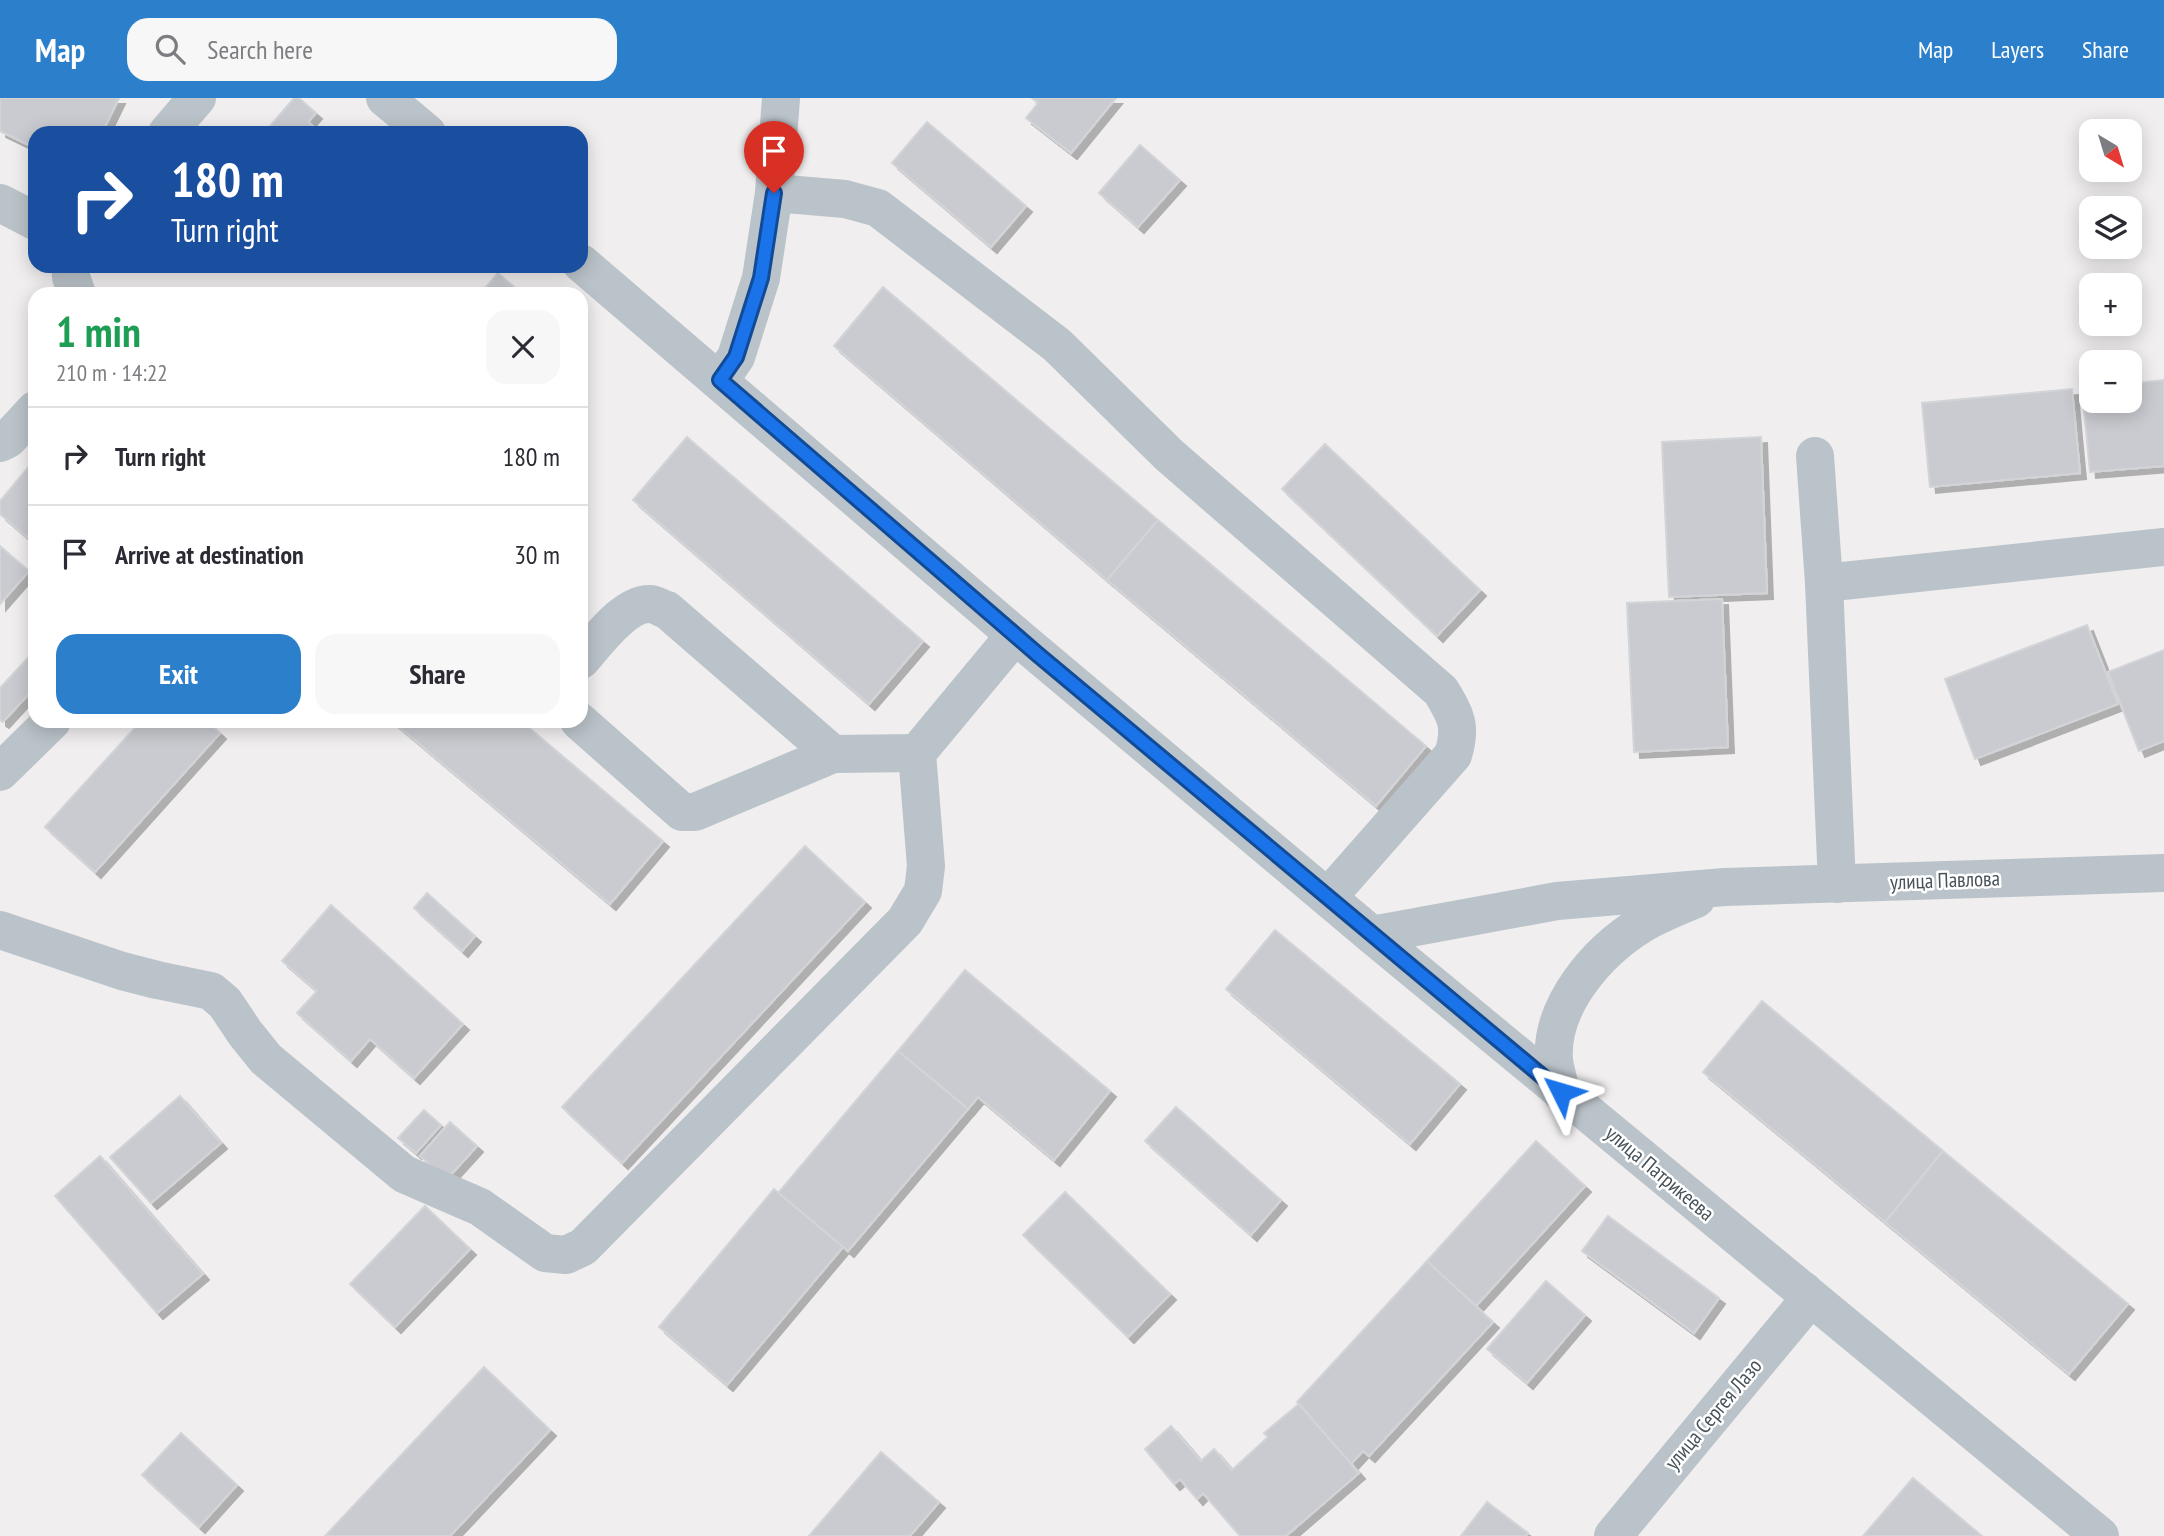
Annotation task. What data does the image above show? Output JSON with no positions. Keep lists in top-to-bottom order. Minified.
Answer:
{"streets":{"street":["улица Павлова","улица Патрикеева","улица Сергея Лазо"]},"crossings":[["улица Павлова","улица Патрикеева"],["улица Патрикеева","улица Сергея Лазо"]],"north":"bottom right","page":{"header":"Map","search":"Search here","nav":["Map","Layers","Share"],"map_buttons":["+","−"],"turn":["180 m","Turn right"],"heading":["1 min","210 m · 14:22"],"list":[{"name":"Turn right","value":"180 m"},{"name":"Arrive at destination","value":"30 m"}],"buttons":["Exit","Share"]}}
